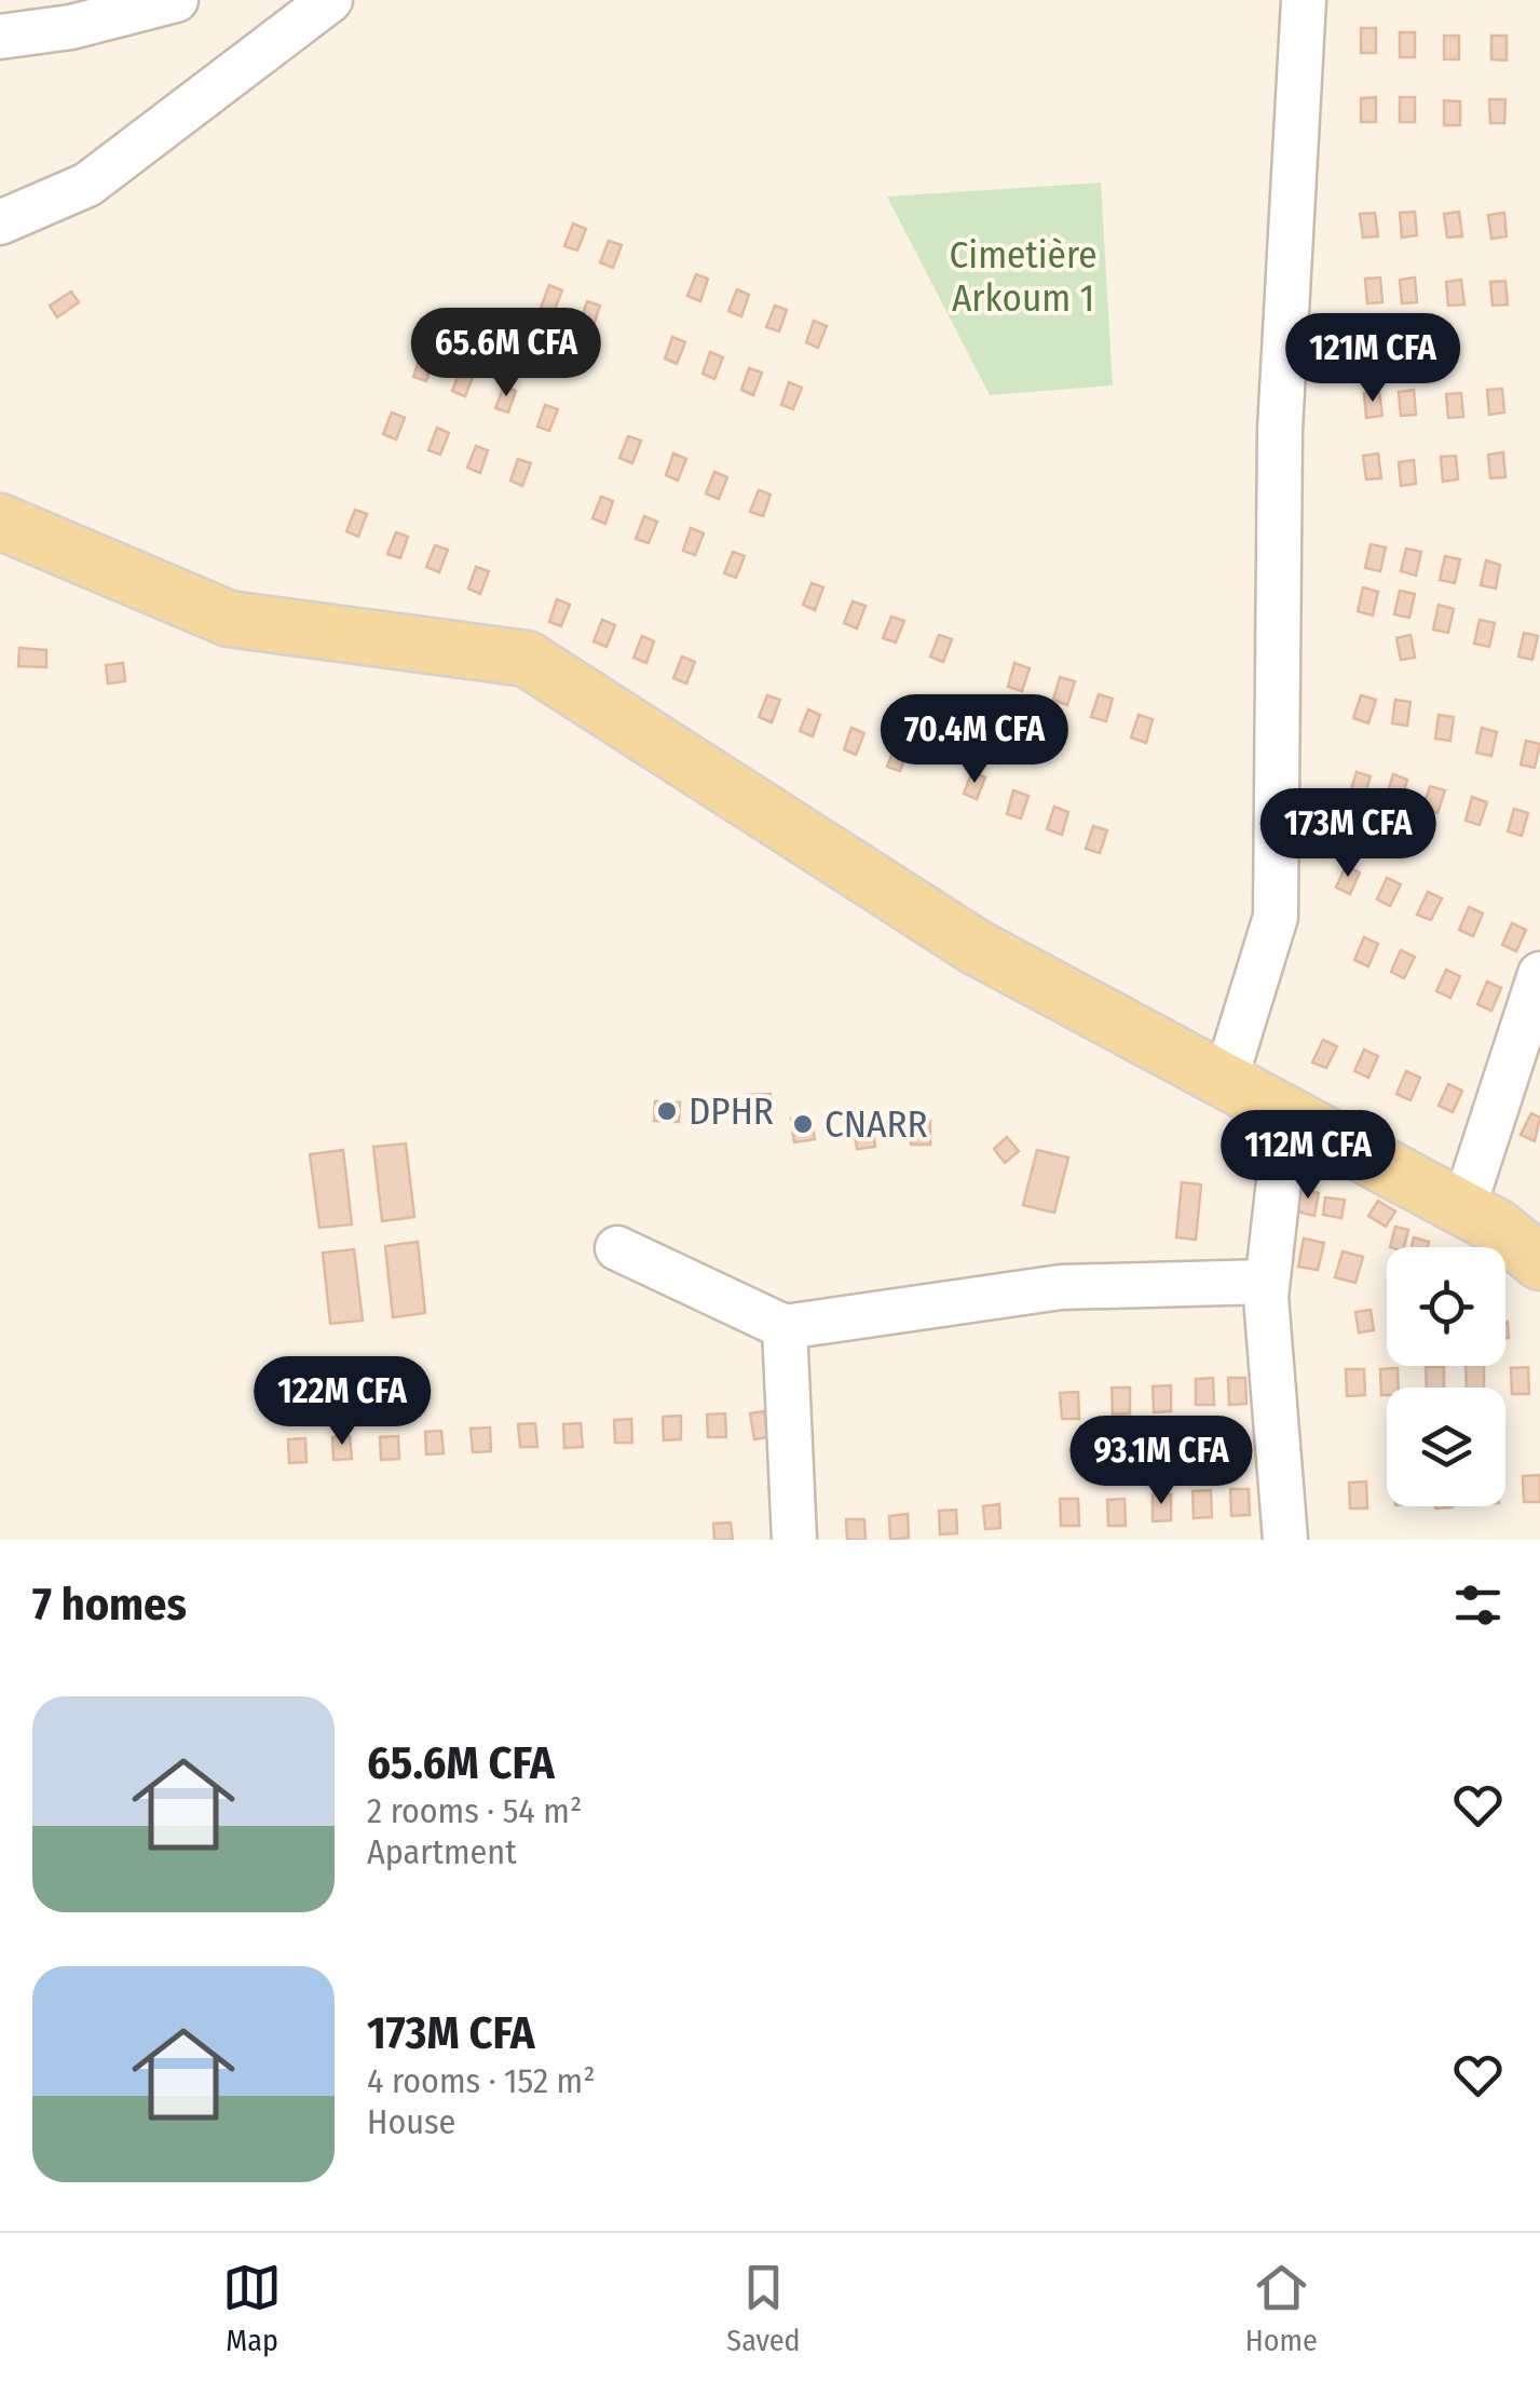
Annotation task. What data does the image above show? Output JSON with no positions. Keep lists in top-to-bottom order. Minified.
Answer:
{"parks":["Cimetière Arkoum 1"],"places":["DPHR","CNARR"],"page":{"price":["65.6M CFA","121M CFA","70.4M CFA","173M CFA","112M CFA","122M CFA","93.1M CFA"],"heading":"7 homes","list":[{"name":"65.6M CFA","note":"2 rooms · 54 m² · Apartment"},{"name":"173M CFA","note":"4 rooms · 152 m² · House"}],"tabs":["Map","Saved","Home"]}}
